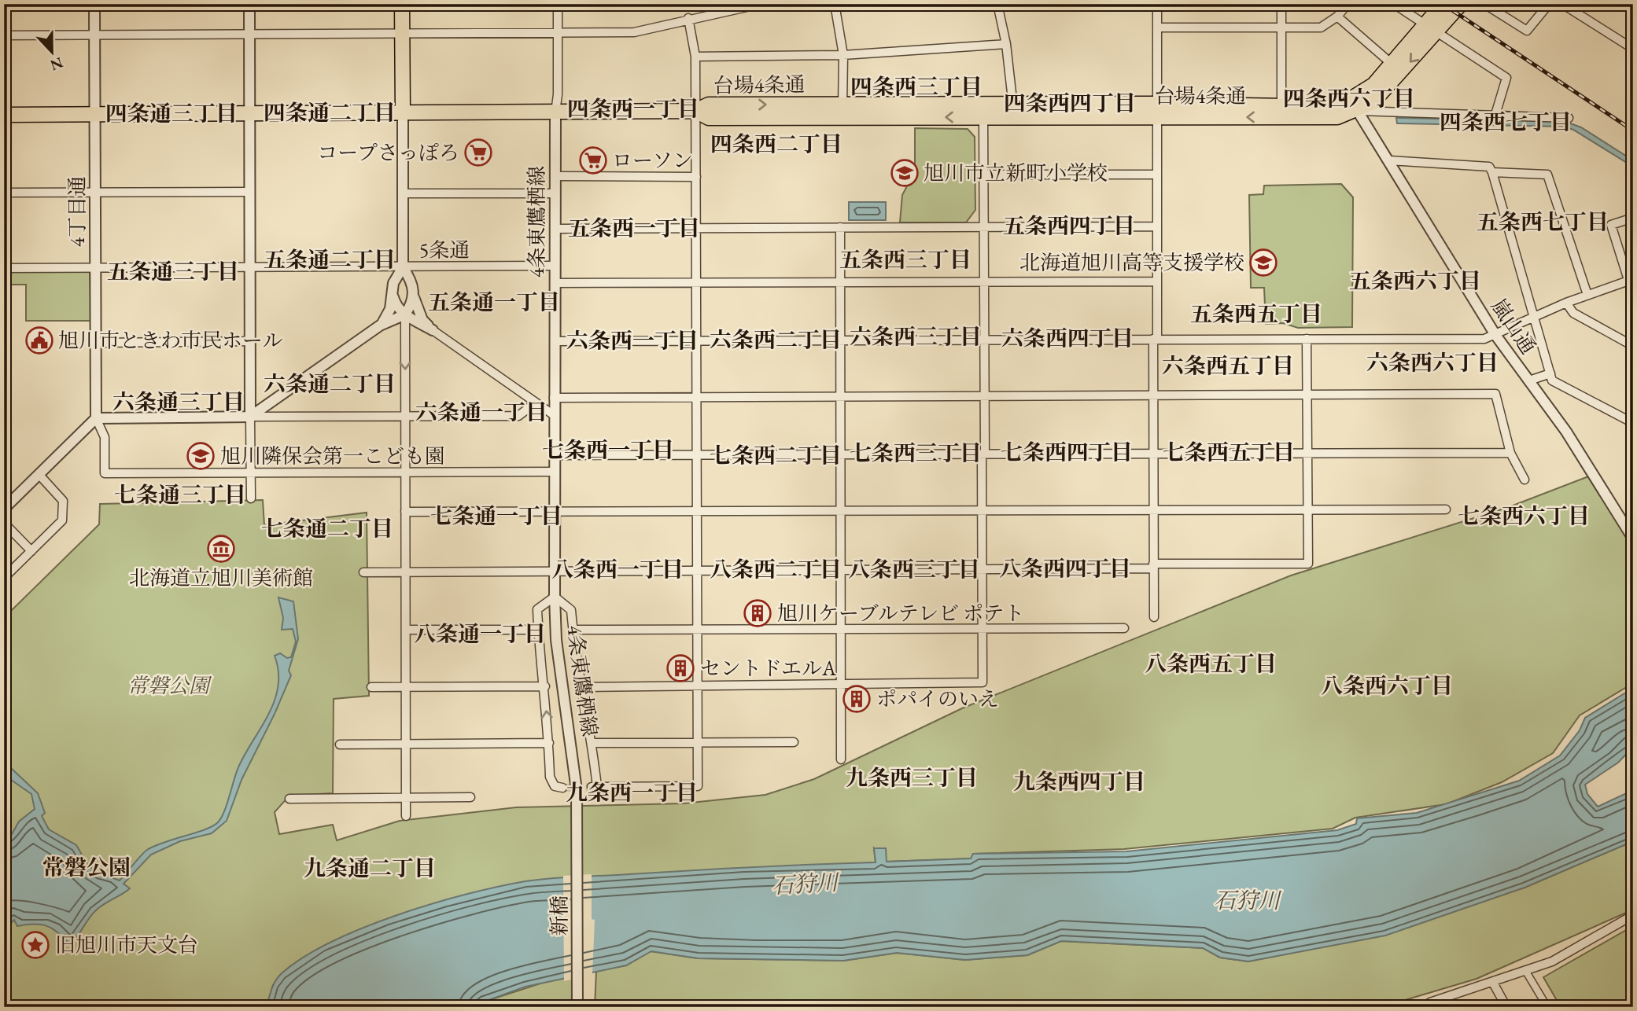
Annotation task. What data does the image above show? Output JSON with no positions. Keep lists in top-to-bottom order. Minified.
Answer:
{"streets":{"highway":["台場4条通"],"street":["4丁目通","4条東鷹栖線","5条通","嵐山通","新橋"]},"crossings":[["台場4条通","4丁目通"],["台場4条通","4条東鷹栖線"],["台場4条通","嵐山通"],["4丁目通","5条通"],["4条東鷹栖線","5条通"],["4条東鷹栖線","新橋"]],"districts":["四条西三丁目","四条西六丁目","四条西四丁目","四条西一丁目","四条通二丁目","四条通三丁目","四条西七丁目","四条西二丁目","五条西七丁目","五条西四丁目","五条西一丁目","五条通二丁目","五条西三丁目","五条通三丁目","五条西六丁目","五条通一丁目","五条西五丁目","六条西三丁目","六条西四丁目","六条西二丁目","六条西一丁目","六条西六丁目","六条西五丁目","六条通二丁目","六条通三丁目","六条通一丁目","七条西一丁目","七条西四丁目","七条西五丁目","七条西三丁目","七条西二丁目","七条通三丁目","七条通一丁目","七条西六丁目","七条通二丁目","八条西四丁目","八条西一丁目","八条西二丁目","八条西三丁目","八条通一丁目","八条西五丁目","八条西六丁目","九条西三丁目","九条西四丁目","九条西一丁目","常磐公園","九条通二丁目"],"water":["石狩川"],"parks":["常磐公園"],"places":{"supermarket":["コープさっぽろ","ローソン"],"school or university":["旭川市立新町小学校","北海道旭川高等支援学校","旭川隣保会第一こども園"],"public building":["旭川市ときわ市民ホール"],"museum":["北海道立旭川美術館"],"building":["旭川ケーブルテレビ ポテト","セントドエルA","ポパイのいえ"],"place":["旧旭川市天文台"]},"north":"bottom"}
